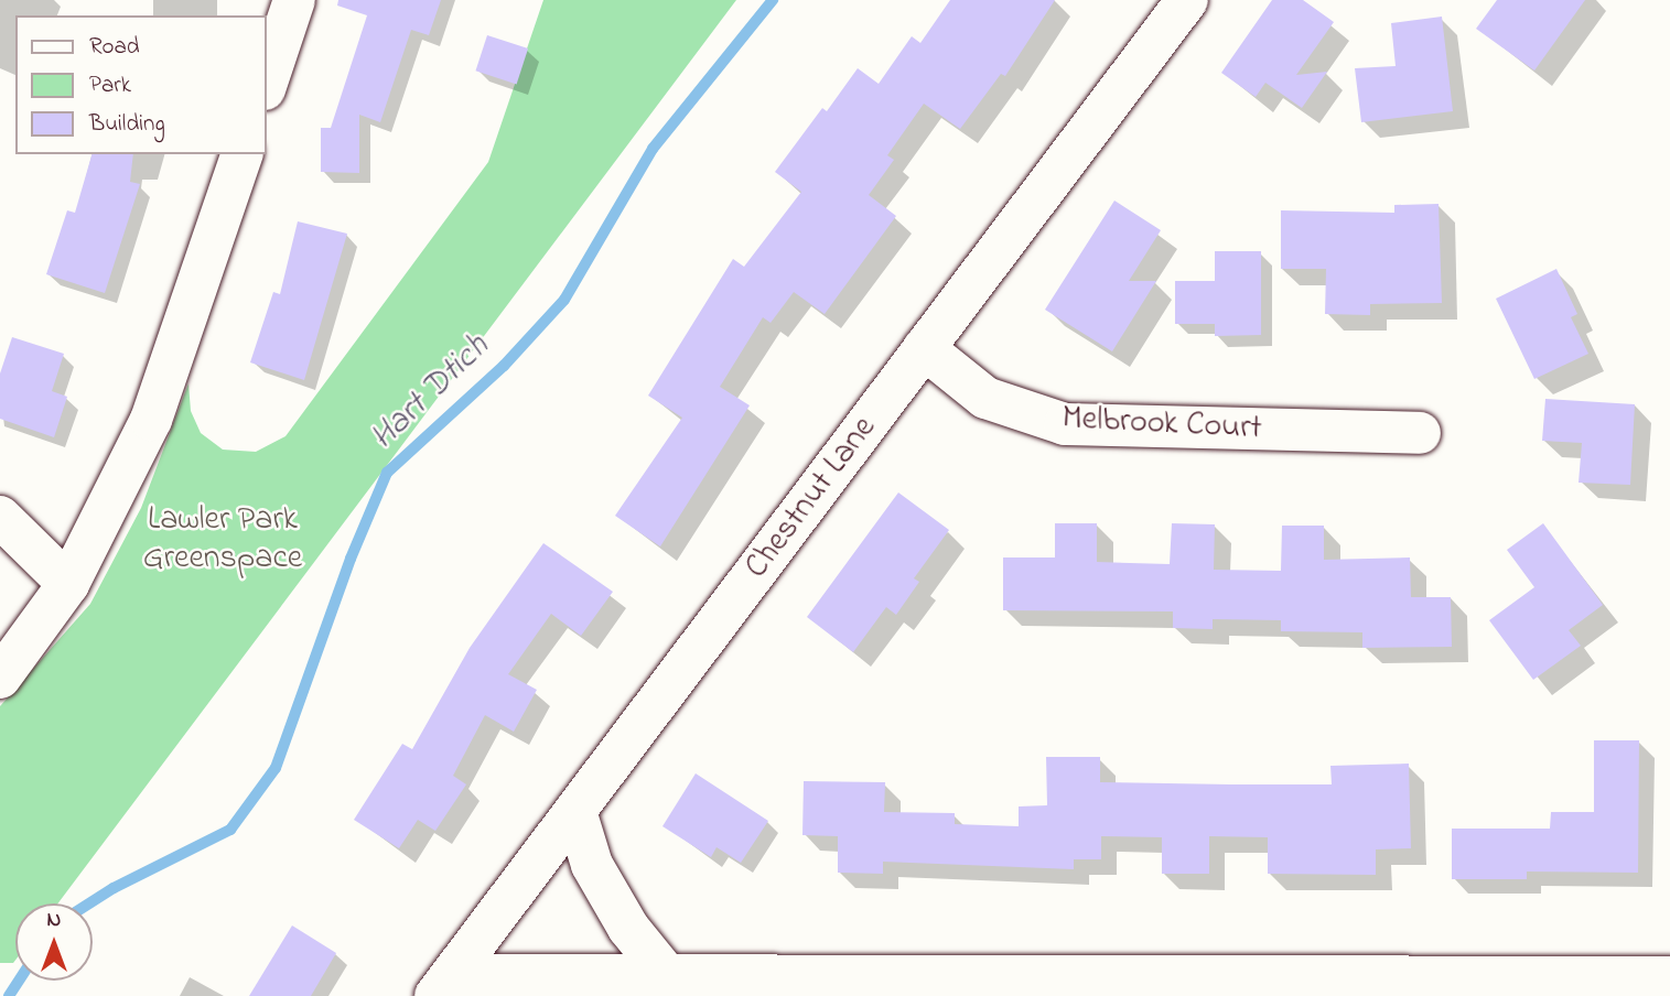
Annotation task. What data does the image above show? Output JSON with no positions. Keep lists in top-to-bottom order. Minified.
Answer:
{"streets":{"street":["Melbrook Court","Chestnut Lane"]},"crossings":[["Melbrook Court","Chestnut Lane"]],"water":["Hart Dtich"],"parks":["Lawler Park Greenspace"],"legend":["Road","Park","Building"],"north":"top"}
